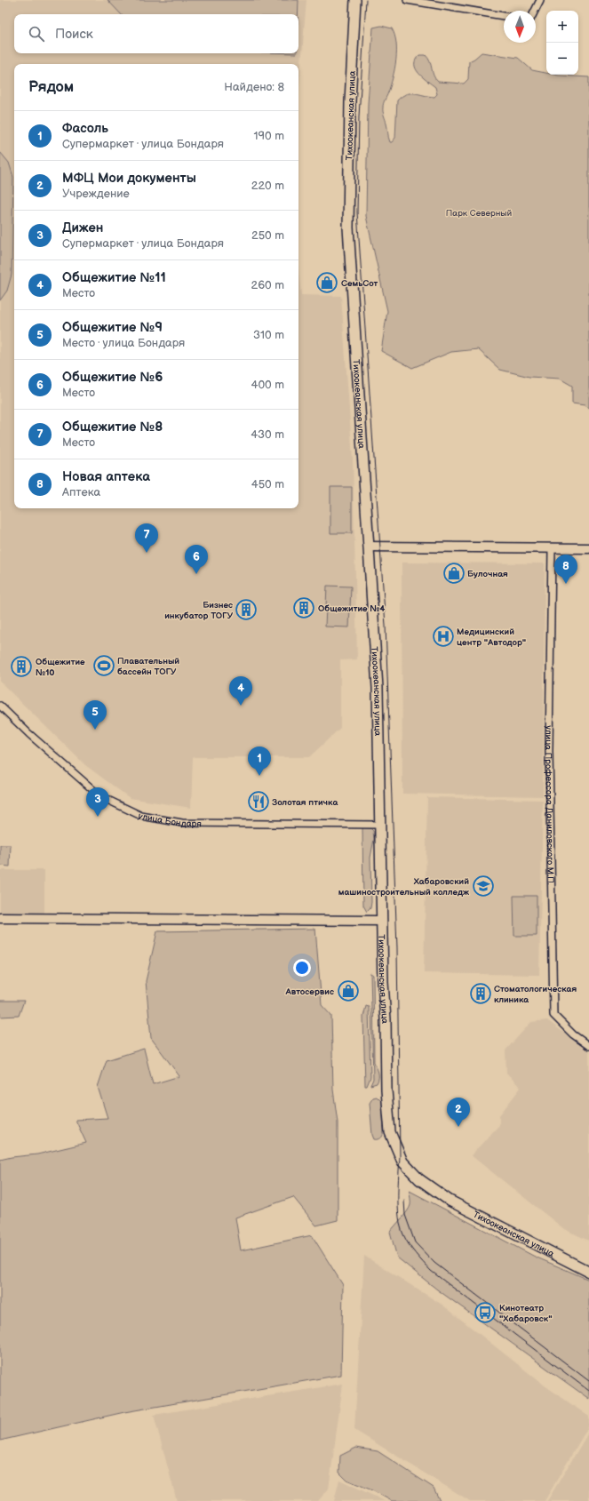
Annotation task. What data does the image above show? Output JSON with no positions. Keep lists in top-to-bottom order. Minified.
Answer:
{"streets":{"main road":["Тихоокеанская улица"],"street":["улица Профессора Даниловского М.П.","улица Бондаря"]},"crossings":[["Тихоокеанская улица","улица Бондаря"]],"parks":["Парк Северный"],"places":{"shop":["СемьСот","Булочная","Автосервис"],"building":["Общежитие №4","Бизнес инкубатор ТОГУ","Общежитие №10","Стоматологическая клиника"],"hospital":["Медицинский центр \"Автодор\""],"sports":["Плавательный бассейн ТОГУ"],"restaurant":["Золотая птичка"],"school or university":["Хабаровский машиностроительный колледж"],"bus stop":["Кинотеатр \"Хабаровск\""]},"north":"bottom","page":{"map_buttons":["+","−"],"search":"Поиск","heading":["Рядом","Найдено: 8"],"list":[{"mark":"1","name":"Фасоль","note":"Супермаркет · улица Бондаря","value":"190 m"},{"mark":"2","name":"МФЦ Мои документы","note":"Учреждение","value":"220 m"},{"mark":"3","name":"Дижен","note":"Супермаркет · улица Бондаря","value":"250 m"},{"mark":"4","name":"Общежитие №11","note":"Место","value":"260 m"},{"mark":"5","name":"Общежитие №9","note":"Место · улица Бондаря","value":"310 m"},{"mark":"6","name":"Общежитие №6","note":"Место","value":"400 m"},{"mark":"7","name":"Общежитие №8","note":"Место","value":"430 m"},{"mark":"8","name":"Новая аптека","note":"Аптека","value":"450 m"}],"pins":["7","6","8","4","5","1","3","2"]}}
